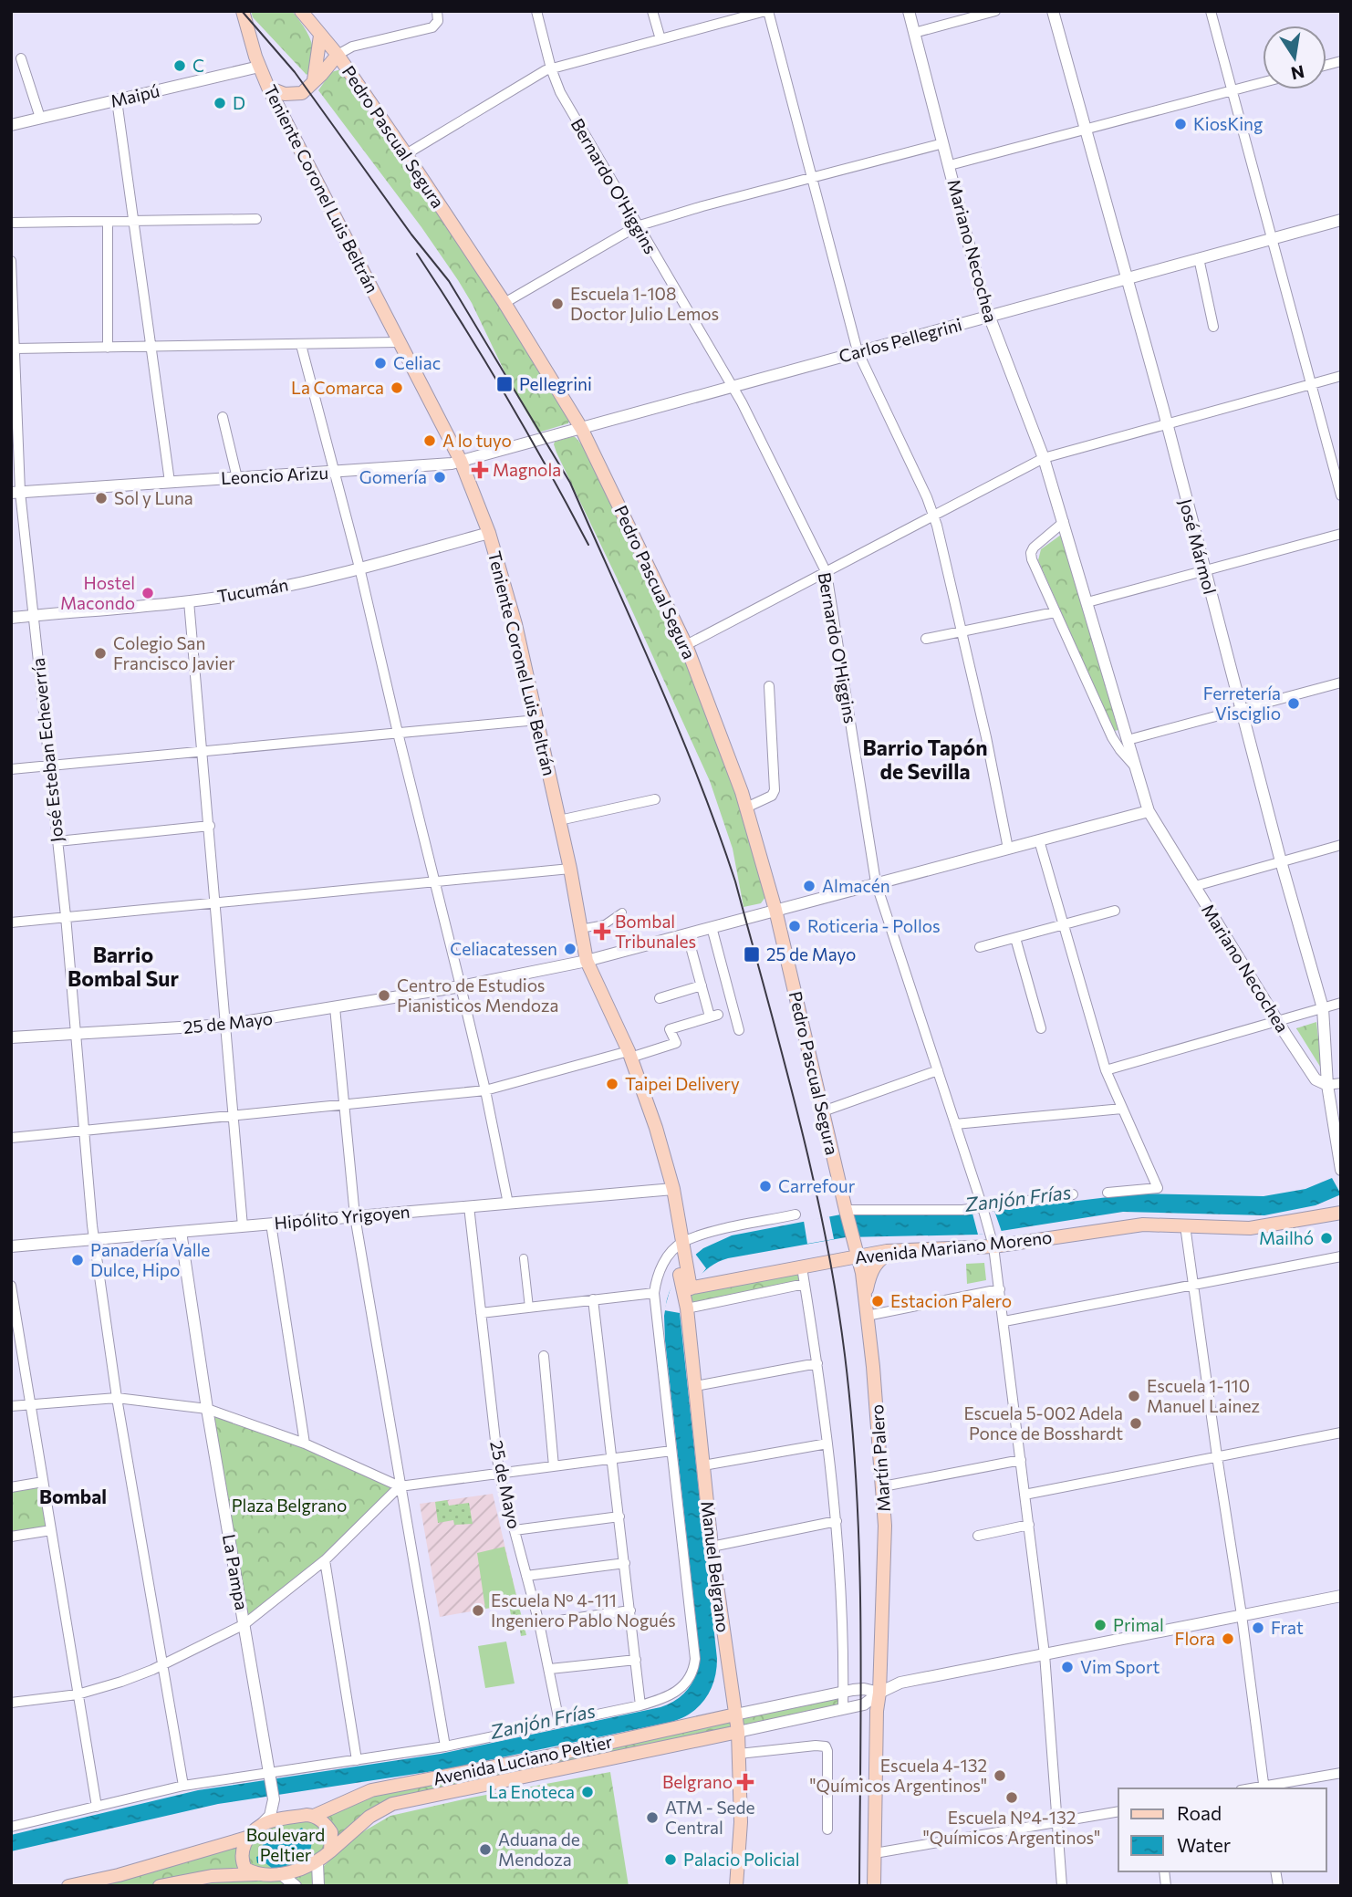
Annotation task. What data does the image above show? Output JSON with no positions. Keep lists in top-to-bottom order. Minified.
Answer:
{"streets":{"main road":["Pedro Pascual Segura","Teniente Coronel Luis Beltrán","Avenida Mariano Moreno","Martín Palero","Manuel Belgrano","Avenida Luciano Peltier"],"street":["Maipú","Bernardo O'Higgins","Mariano Necochea","Carlos Pellegrini","Leoncio Arizu","José Mármol","Tucumán","José Esteban Echeverría","25 de Mayo","Hipólito Yrigoyen","La Pampa"]},"crossings":[["Maipú","Teniente Coronel Luis Beltrán"],["Pedro Pascual Segura","Carlos Pellegrini"],["Pedro Pascual Segura","25 de Mayo"],["Pedro Pascual Segura","Martín Palero"],["Bernardo O'Higgins","Carlos Pellegrini"],["Bernardo O'Higgins","25 de Mayo"],["Bernardo O'Higgins","Avenida Mariano Moreno"],["Teniente Coronel Luis Beltrán","Carlos Pellegrini"],["Teniente Coronel Luis Beltrán","Leoncio Arizu"],["Teniente Coronel Luis Beltrán","Tucumán"],["Teniente Coronel Luis Beltrán","25 de Mayo"],["Teniente Coronel Luis Beltrán","Hipólito Yrigoyen"],["Teniente Coronel Luis Beltrán","Manuel Belgrano"],["Mariano Necochea","Carlos Pellegrini"],["Mariano Necochea","José Mármol"],["Mariano Necochea","25 de Mayo"],["Carlos Pellegrini","Leoncio Arizu"],["Carlos Pellegrini","José Mármol"],["Leoncio Arizu","José Esteban Echeverría"],["Tucumán","José Esteban Echeverría"],["José Esteban Echeverría","25 de Mayo"],["José Esteban Echeverría","Hipólito Yrigoyen"],["25 de Mayo","Hipólito Yrigoyen"],["Hipólito Yrigoyen","La Pampa"],["Avenida Mariano Moreno","Martín Palero"],["Avenida Mariano Moreno","Manuel Belgrano"],["Manuel Belgrano","Avenida Luciano Peltier"]],"districts":["Barrio Tapón de Sevilla","Barrio Bombal Sur","Bombal"],"water":["Zanjón Frías"],"parks":["Plaza Belgrano","Boulevard Peltier"],"places":{"other":["C","D","KiosKing","Escuela 1-108 Doctor Julio Lemos","Celiac","La Comarca","A lo tuyo","Gomería","Sol y Luna","Hostel Macondo","Colegio San Francisco Javier","Ferretería Visciglio","Almacén","Roticeria - Pollos","Celiacatessen","Centro de Estudios Pianisticos Mendoza","Taipei Delivery","Carrefour","Mailhó","Panadería Valle Dulce, Hipo","Estacion Palero","Escuela 1-110 Manuel Lainez","Escuela 5-002 Adela Ponce de Bosshardt","Escuela Nº 4-111 Ingeniero Pablo Nogués","Primal","Frat","Flora","Vim Sport","Escuela 4-132 \"Químicos Argentinos\"","La Enoteca","Escuela N°4-132 \"Químicos Argentinos\"","ATM - Sede Central","Aduana de Mendoza","Palacio Policial"],"transit":["Pellegrini","25 de Mayo"],"health":["Magnola","Bombal Tribunales","Belgrano"]},"legend":["Road","Water"],"north":"bottom"}
